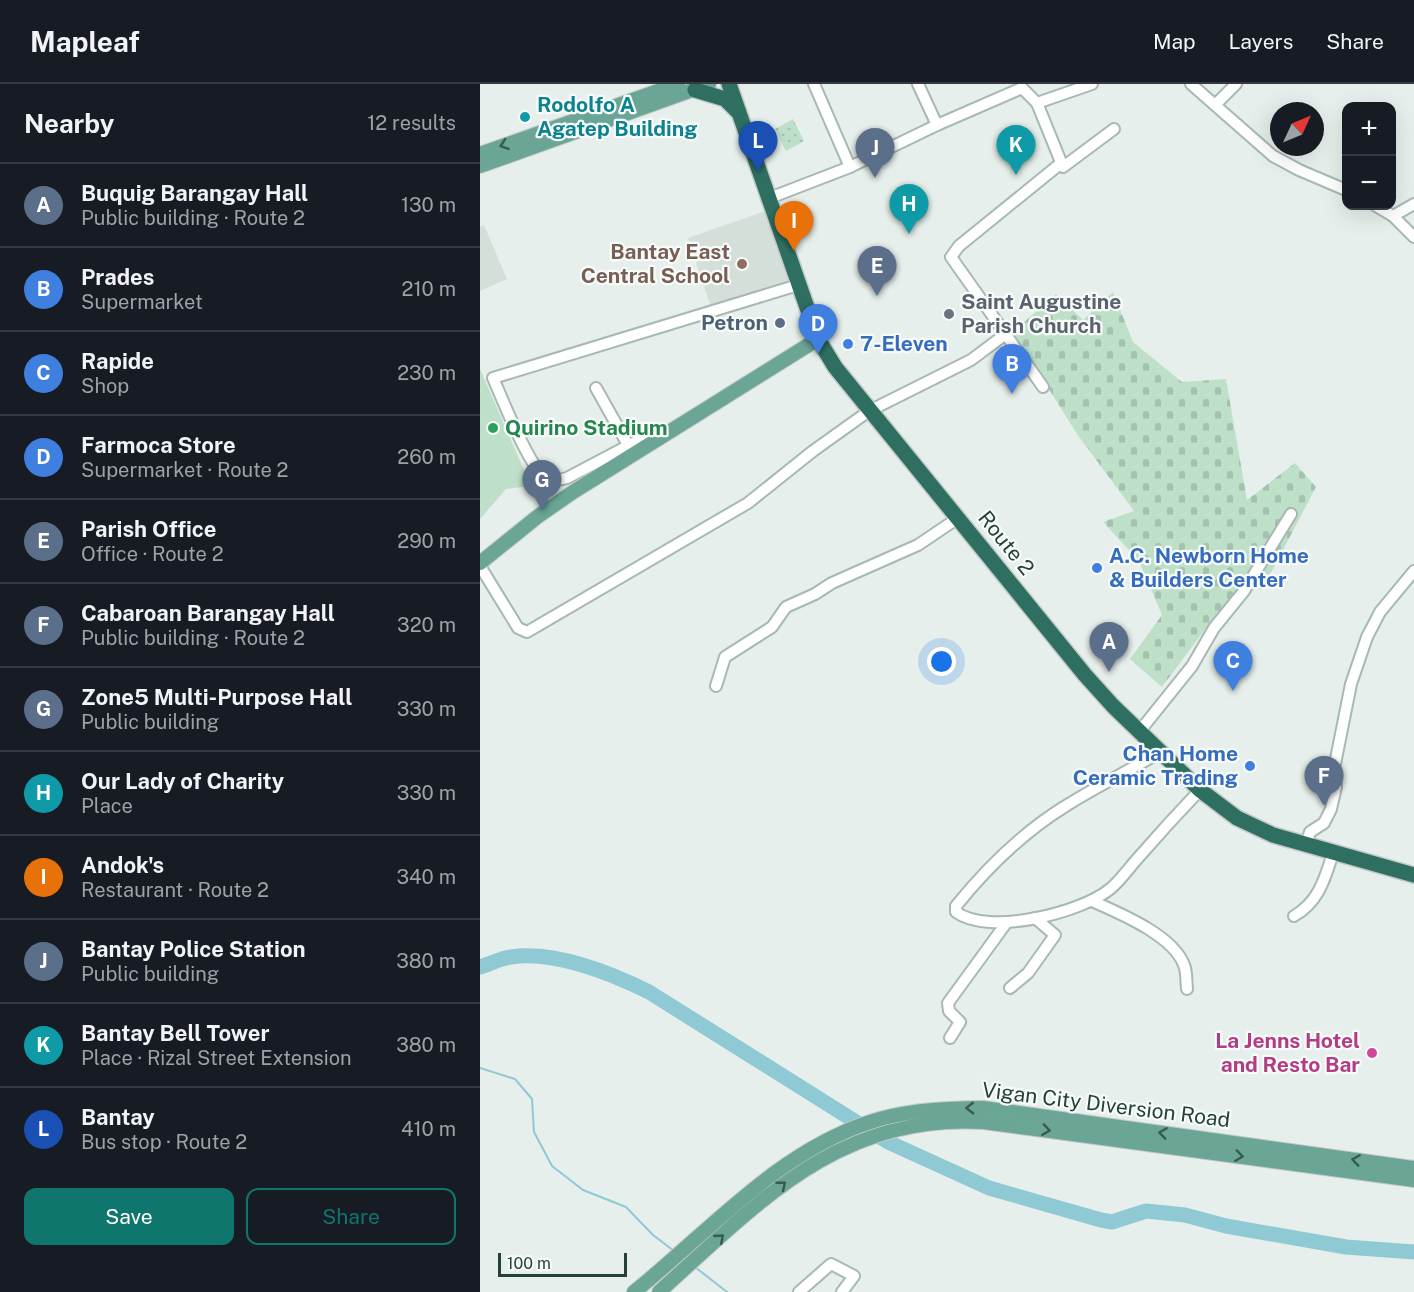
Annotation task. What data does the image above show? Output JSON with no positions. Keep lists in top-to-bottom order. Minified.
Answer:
{"streets":{"highway":["Route 2"],"main road":["Vigan City Diversion Road"]},"places":["Rodolfo A Agatep Building","Bantay East Central School","Saint Augustine Parish Church","Petron","7-Eleven","Quirino Stadium","A.C. Newborn Home & Builders Center","Chan Home Ceramic Trading","La Jenns Hotel and Resto Bar"],"scale_bar":"100 m","north":"top right","page":{"header":"Mapleaf","nav":["Map","Layers","Share"],"heading":["Nearby","12 results"],"map_buttons":["+","−"],"pins":["L","K","J","H","I","E","D","B","G","A","C","F"],"list":[{"mark":"A","name":"Buquig Barangay Hall","note":"Public building · Route 2","value":"130 m"},{"mark":"B","name":"Prades","note":"Supermarket","value":"210 m"},{"mark":"C","name":"Rapide","note":"Shop","value":"230 m"},{"mark":"D","name":"Farmoca Store","note":"Supermarket · Route 2","value":"260 m"},{"mark":"E","name":"Parish Office","note":"Office · Route 2","value":"290 m"},{"mark":"F","name":"Cabaroan Barangay Hall","note":"Public building · Route 2","value":"320 m"},{"mark":"G","name":"Zone5 Multi-Purpose Hall","note":"Public building","value":"330 m"},{"mark":"H","name":"Our Lady of Charity","note":"Place","value":"330 m"},{"mark":"I","name":"Andok's","note":"Restaurant · Route 2","value":"340 m"},{"mark":"J","name":"Bantay Police Station","note":"Public building","value":"380 m"},{"mark":"K","name":"Bantay Bell Tower","note":"Place · Rizal Street Extension","value":"380 m"},{"mark":"L","name":"Bantay","note":"Bus stop · Route 2","value":"410 m"}],"buttons":["Save","Share"],"scale":"100 m"}}
